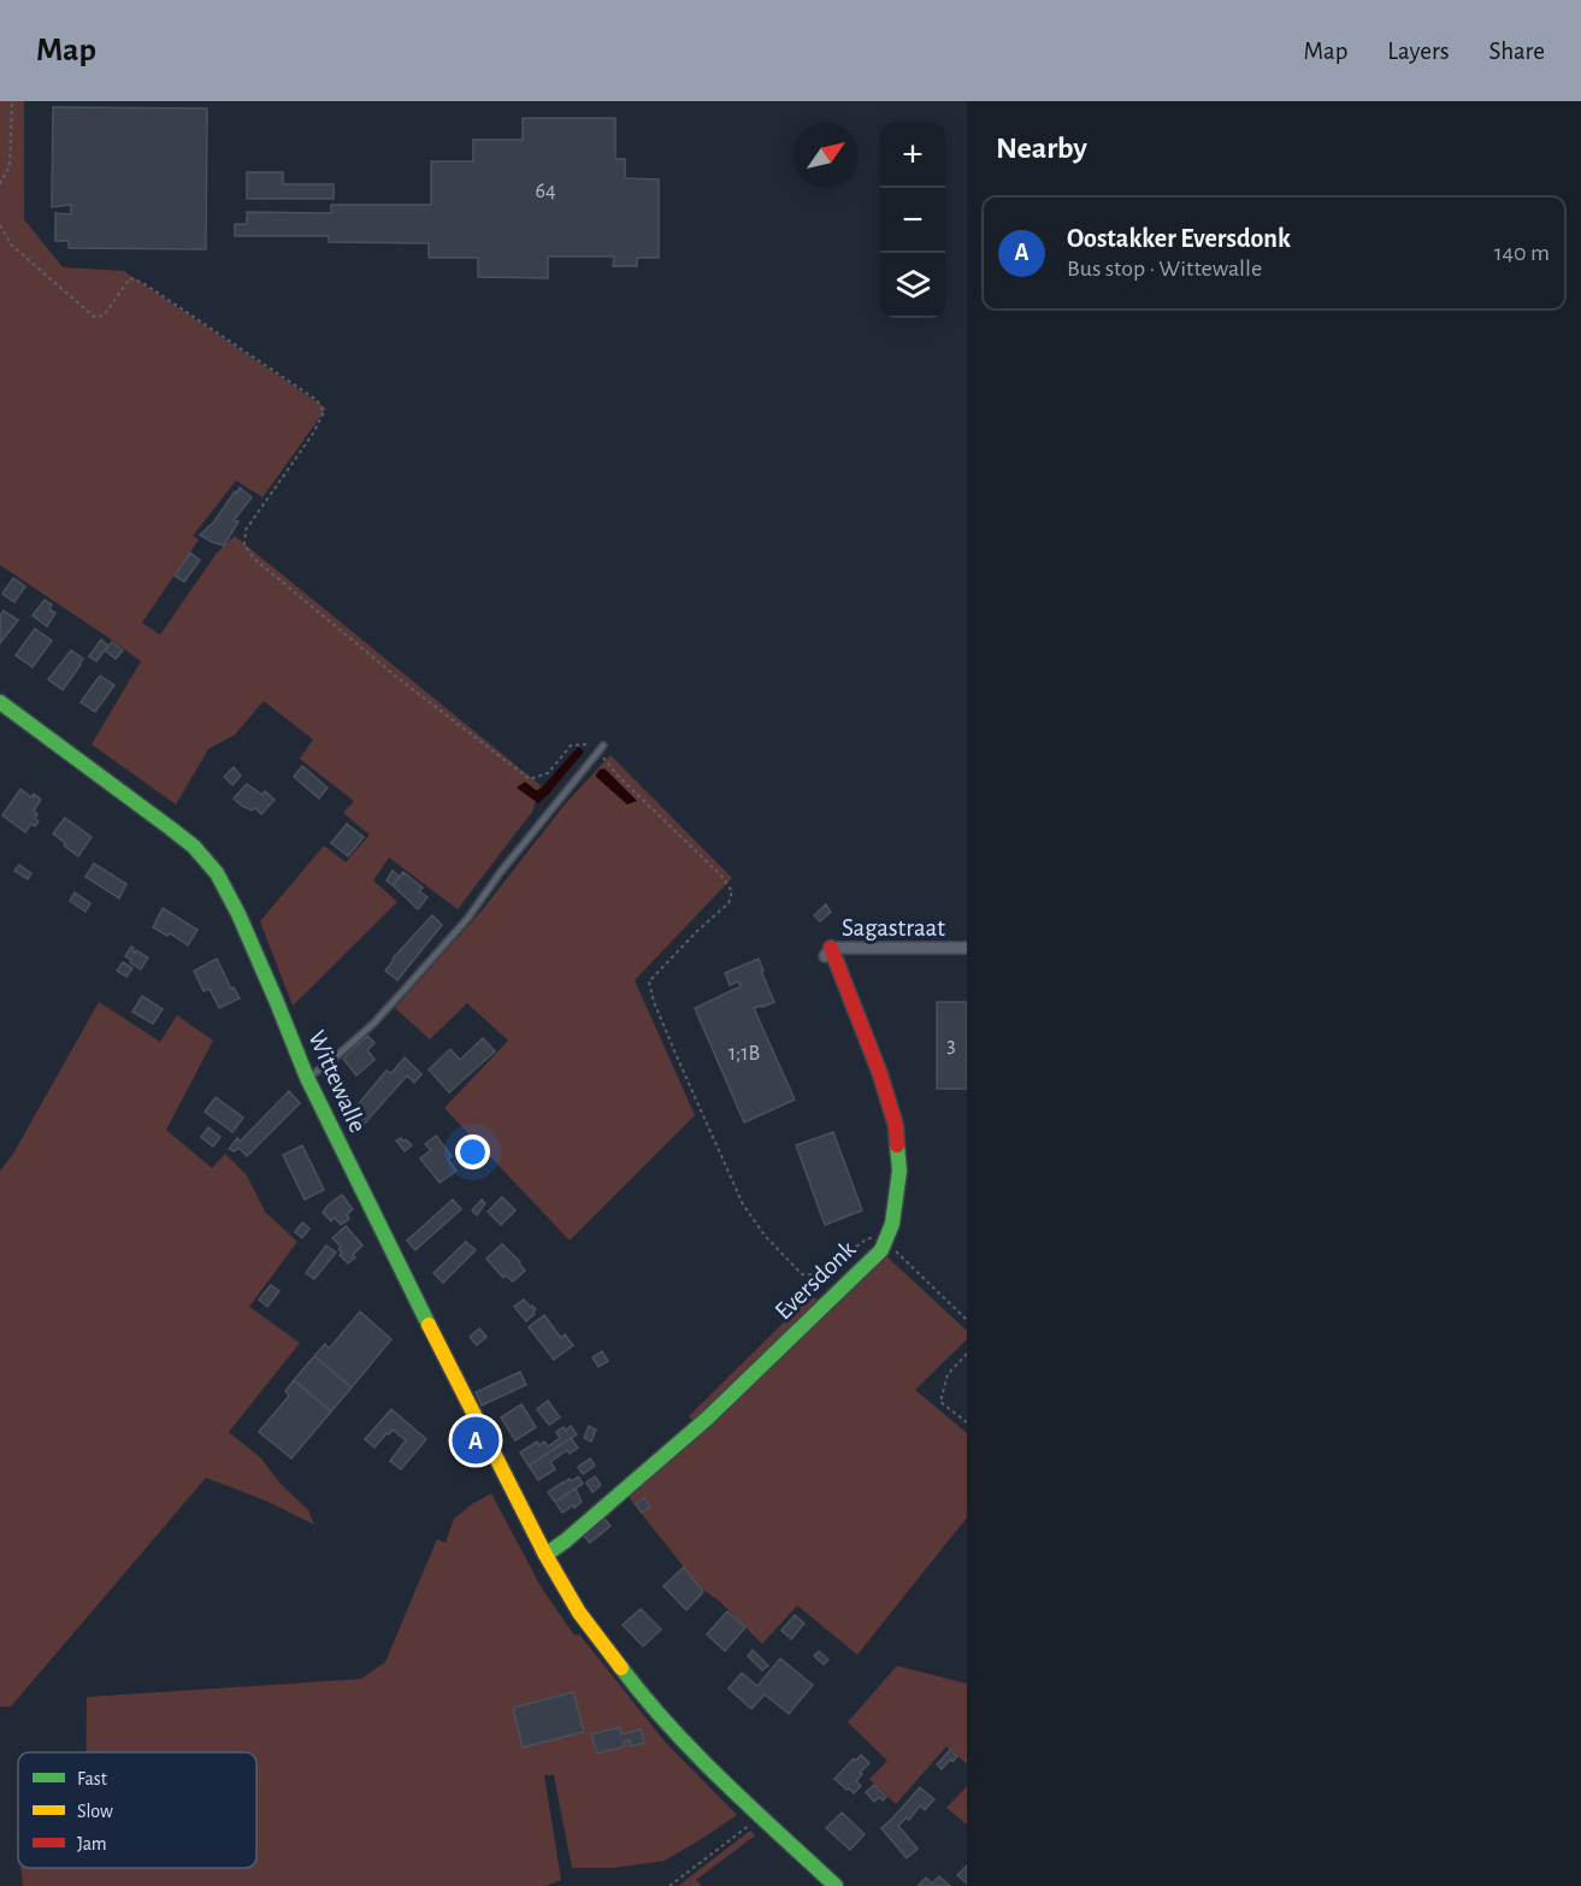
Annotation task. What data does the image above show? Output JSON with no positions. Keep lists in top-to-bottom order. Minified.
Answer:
{"streets":{"street":["Sagastraat","Wittewalle","Eversdonk"]},"crossings":[["Sagastraat","Eversdonk"],["Wittewalle","Eversdonk"]],"house_numbers":["64","3","1;1B"],"legend":["Fast","Slow","Jam"],"north":"top right","page":{"header":"Map","nav":["Map","Layers","Share"],"heading":"Nearby","map_buttons":["+","−"],"list":[{"mark":"A","name":"Oostakker Eversdonk","note":"Bus stop · Wittewalle","value":"140 m"}],"pins":"A"}}
